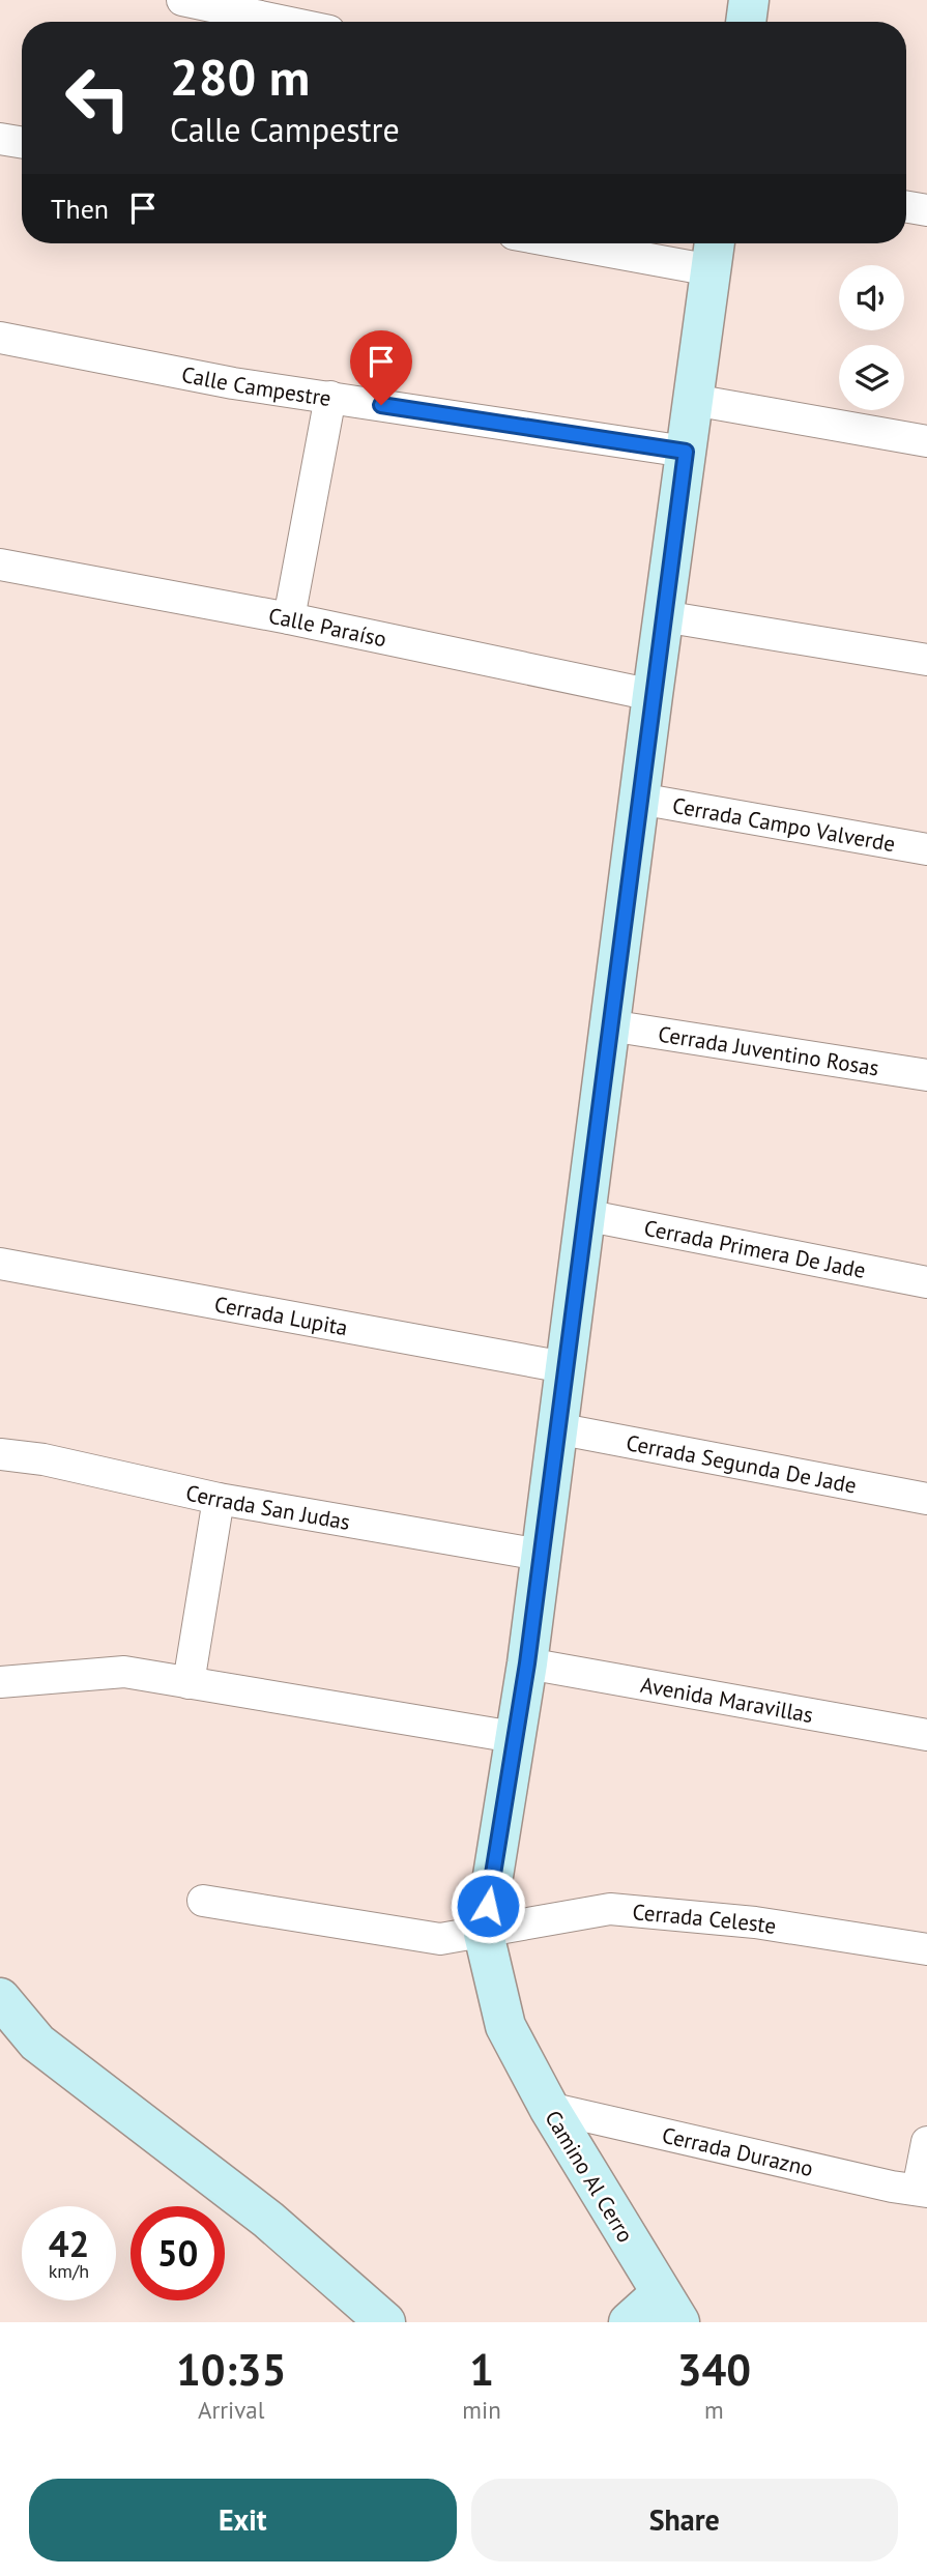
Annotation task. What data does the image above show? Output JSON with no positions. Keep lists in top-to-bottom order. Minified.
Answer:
{"streets":{"main road":["Camino Al Cerro"],"street":["Calle Campestre","Calle Paraíso","Cerrada Campo Valverde","Cerrada Juventino Rosas","Cerrada Primera De Jade","Cerrada Lupita","Cerrada Segunda De Jade","Cerrada San Judas","Avenida Maravillas","Cerrada Celeste","Cerrada Durazno"]},"crossings":[["Cerrada Celeste","Camino Al Cerro"],["Cerrada Durazno","Camino Al Cerro"]],"page":{"turn":["280 m","Calle Campestre"],"then":"Then","speed":"42 km/h","limit":"50","eta":["10:35","Arrival","1","min","340","m"],"buttons":["Exit","Share"]}}
